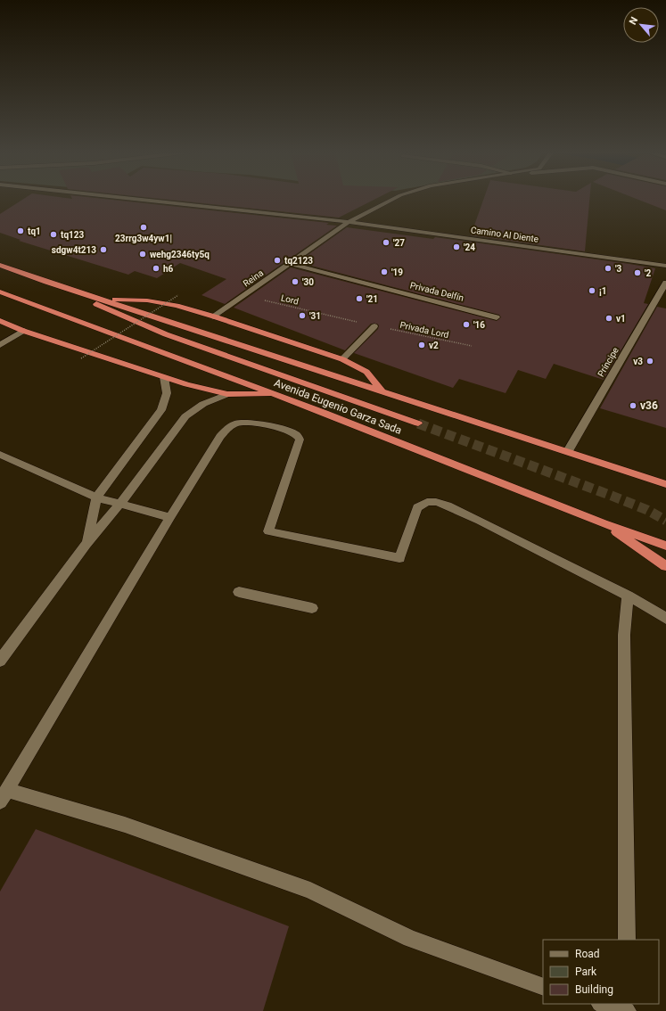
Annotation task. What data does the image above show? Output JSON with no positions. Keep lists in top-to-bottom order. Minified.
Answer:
{"streets":{"highway":["Avenida Eugenio Garza Sada"],"street":["Camino Al Diente","Reina","Privada Delfín","Príncipe"],"path":["Lord","Privada Lord"]},"crossings":[["Camino Al Diente","Reina"],["Reina","Privada Delfín"],["Reina","Lord"],["Lord","Privada Lord"]],"places":["23rrg3w4yw1|","tq1","tq123","'27","'24","sdgw4t213","wehg2346ty5q","tq2123","h6","'3","'19","'2","'30","¡1","'21","'31","v1","'16","v2","v3","v36"],"legend":["Road","Park","Building"],"north":"top left"}
